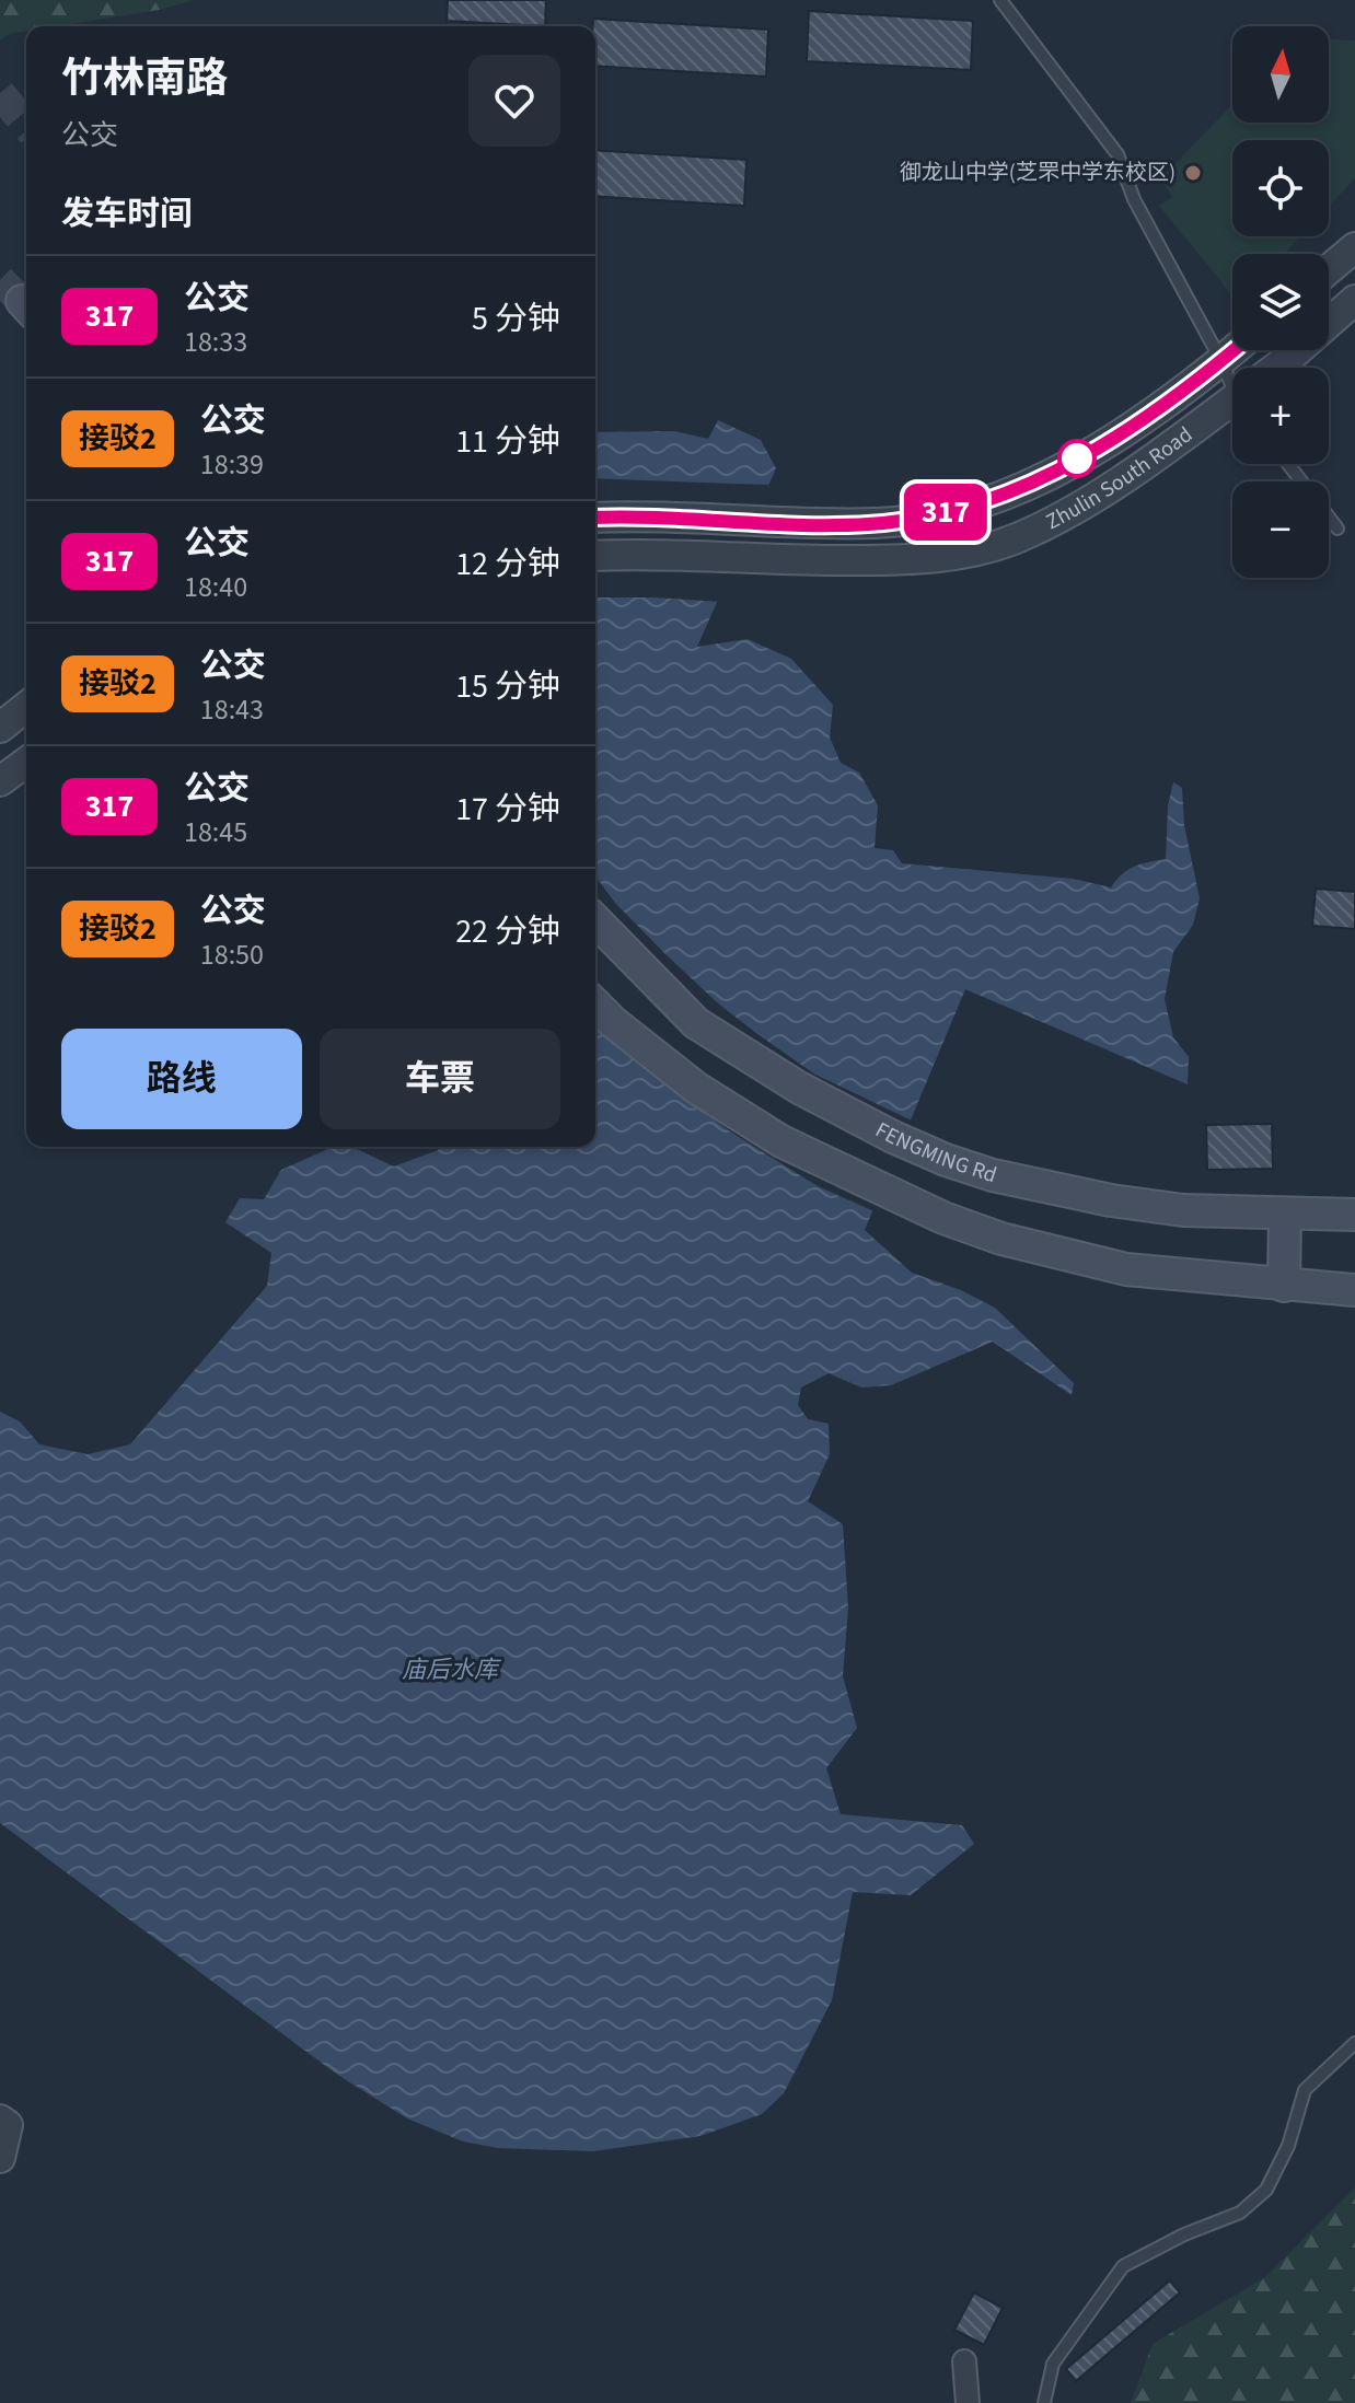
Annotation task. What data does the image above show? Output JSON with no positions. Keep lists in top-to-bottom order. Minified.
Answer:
{"streets":{"main road":["FENGMING Rd"],"street":["Zhulin South Road"]},"water":["庙后水库"],"places":["御龙山中学(芝罘中学东校区)"],"lines":["bus line 317"],"north":"top","page":{"on_map":"317","map_buttons":["+","−"],"heading":[["竹林南路","公交"],"发车时间"],"list":[{"mark":"317","name":"公交","note":"18:33","value":"5 分钟"},{"mark":"接驳2","name":"公交","note":"18:39","value":"11 分钟"},{"mark":"317","name":"公交","note":"18:40","value":"12 分钟"},{"mark":"接驳2","name":"公交","note":"18:43","value":"15 分钟"},{"mark":"317","name":"公交","note":"18:45","value":"17 分钟"},{"mark":"接驳2","name":"公交","note":"18:50","value":"22 分钟"}],"buttons":["路线","车票"]}}
